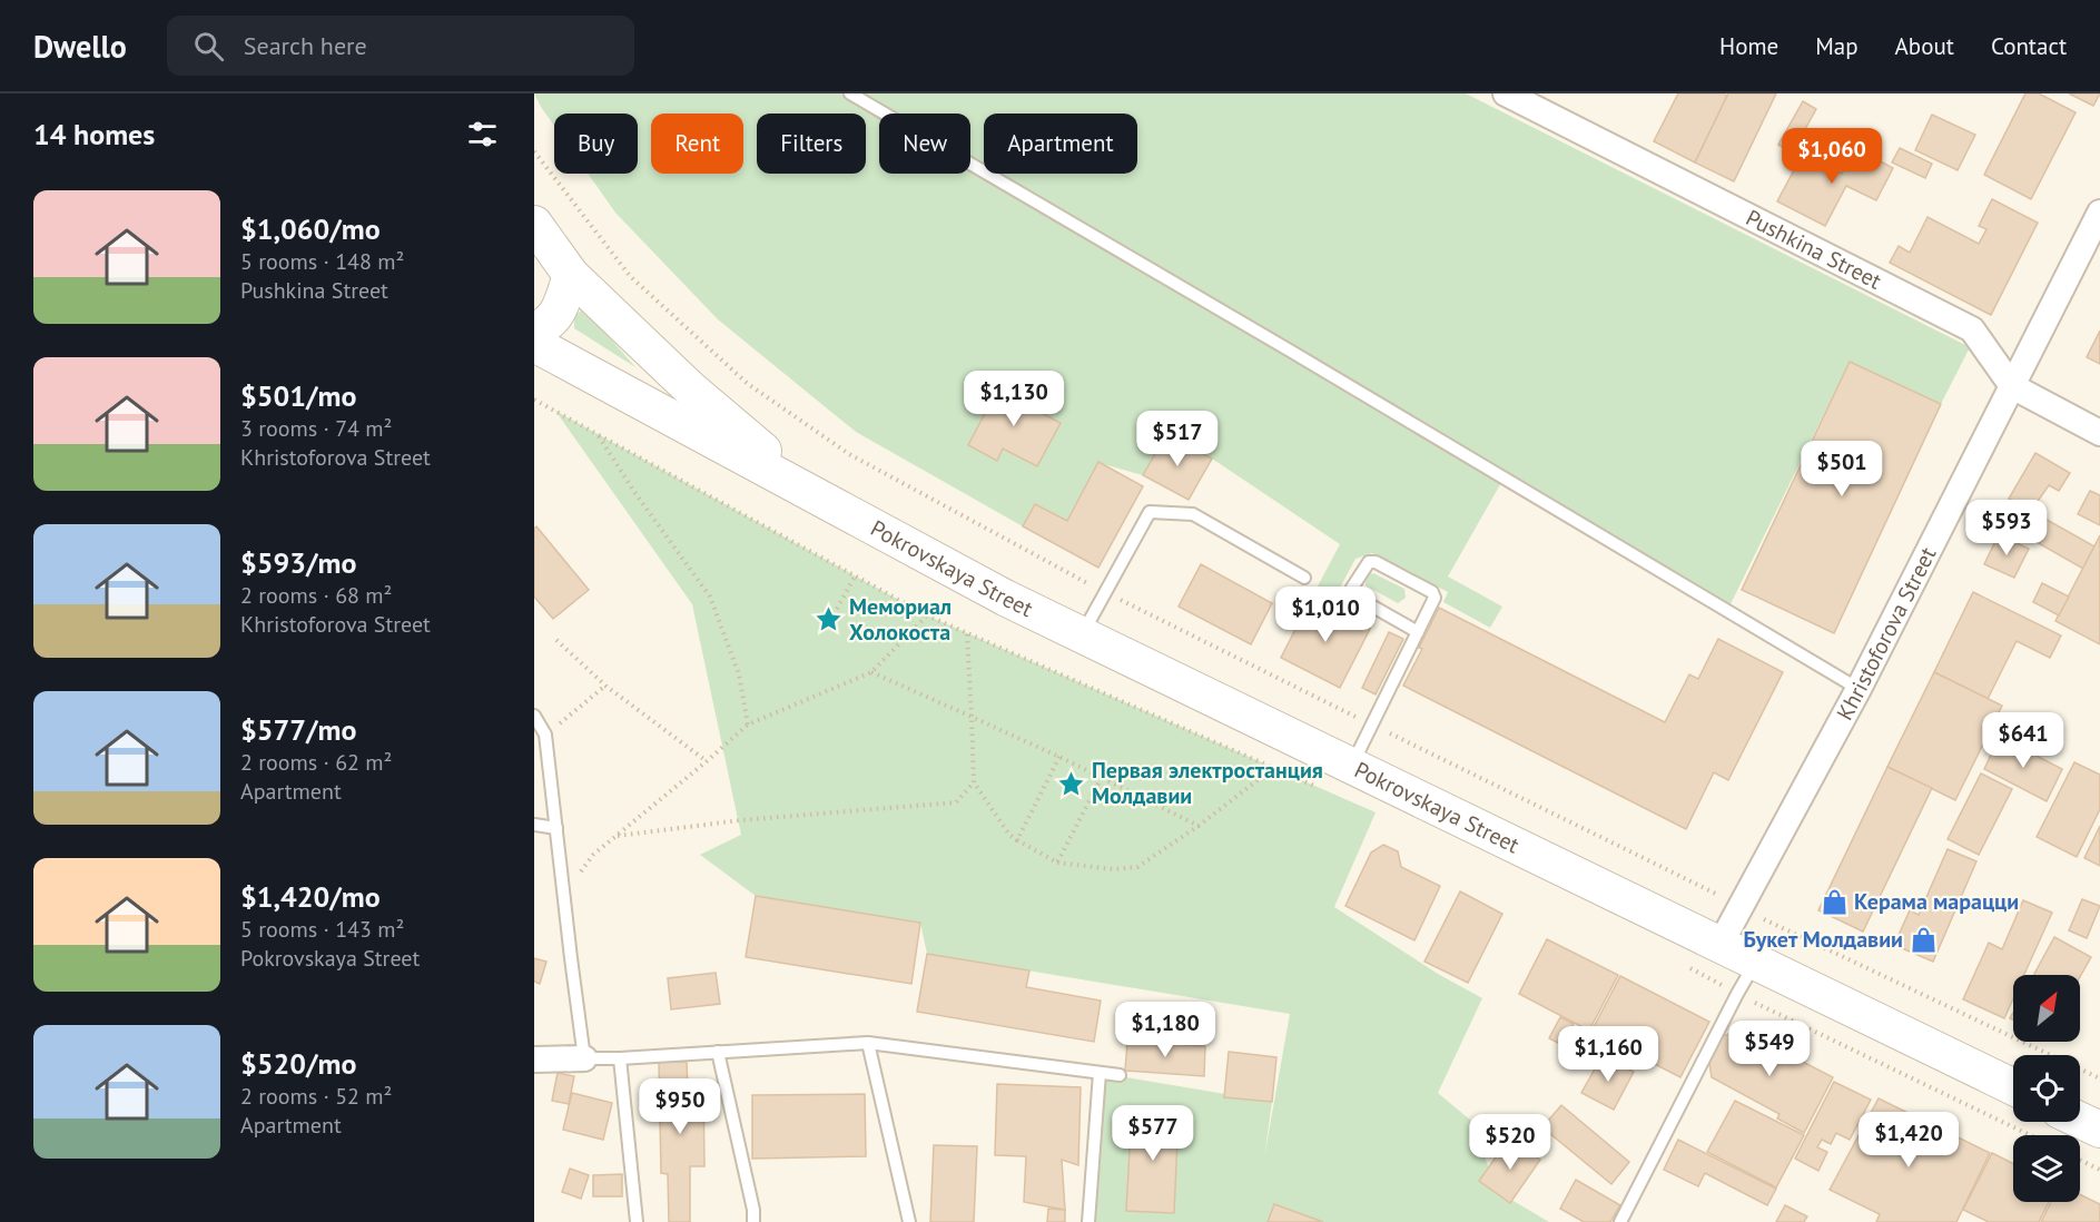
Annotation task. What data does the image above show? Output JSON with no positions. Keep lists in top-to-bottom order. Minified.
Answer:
{"streets":{"main road":["Pokrovskaya Street"],"street":["Pushkina Street","Khristoforova Street"]},"crossings":[["Pushkina Street","Khristoforova Street"],["Pokrovskaya Street","Khristoforova Street"]],"places":{"place":["Мемориал Холокоста","Первая электростанция Молдавии"],"shop":["Керама марацци","Букет Молдавии"]},"north":"top right","page":{"header":"Dwello","search":"Search here","nav":["Home","Map","About","Contact"],"heading":"14 homes","chip":["Buy","Rent","Filters","New","Apartment"],"price":["$1,060","$1,130","$517","$501","$593","$1,010","$641","$1,180","$549","$1,160","$950","$577","$1,420","$520"],"list":[{"name":"$1,060/mo","note":"5 rooms · 148 m² · Pushkina Street"},{"name":"$501/mo","note":"3 rooms · 74 m² · Khristoforova Street"},{"name":"$593/mo","note":"2 rooms · 68 m² · Khristoforova Street"},{"name":"$577/mo","note":"2 rooms · 62 m² · Apartment"},{"name":"$1,420/mo","note":"5 rooms · 143 m² · Pokrovskaya Street"},{"name":"$520/mo","note":"2 rooms · 52 m² · Apartment"}]}}
